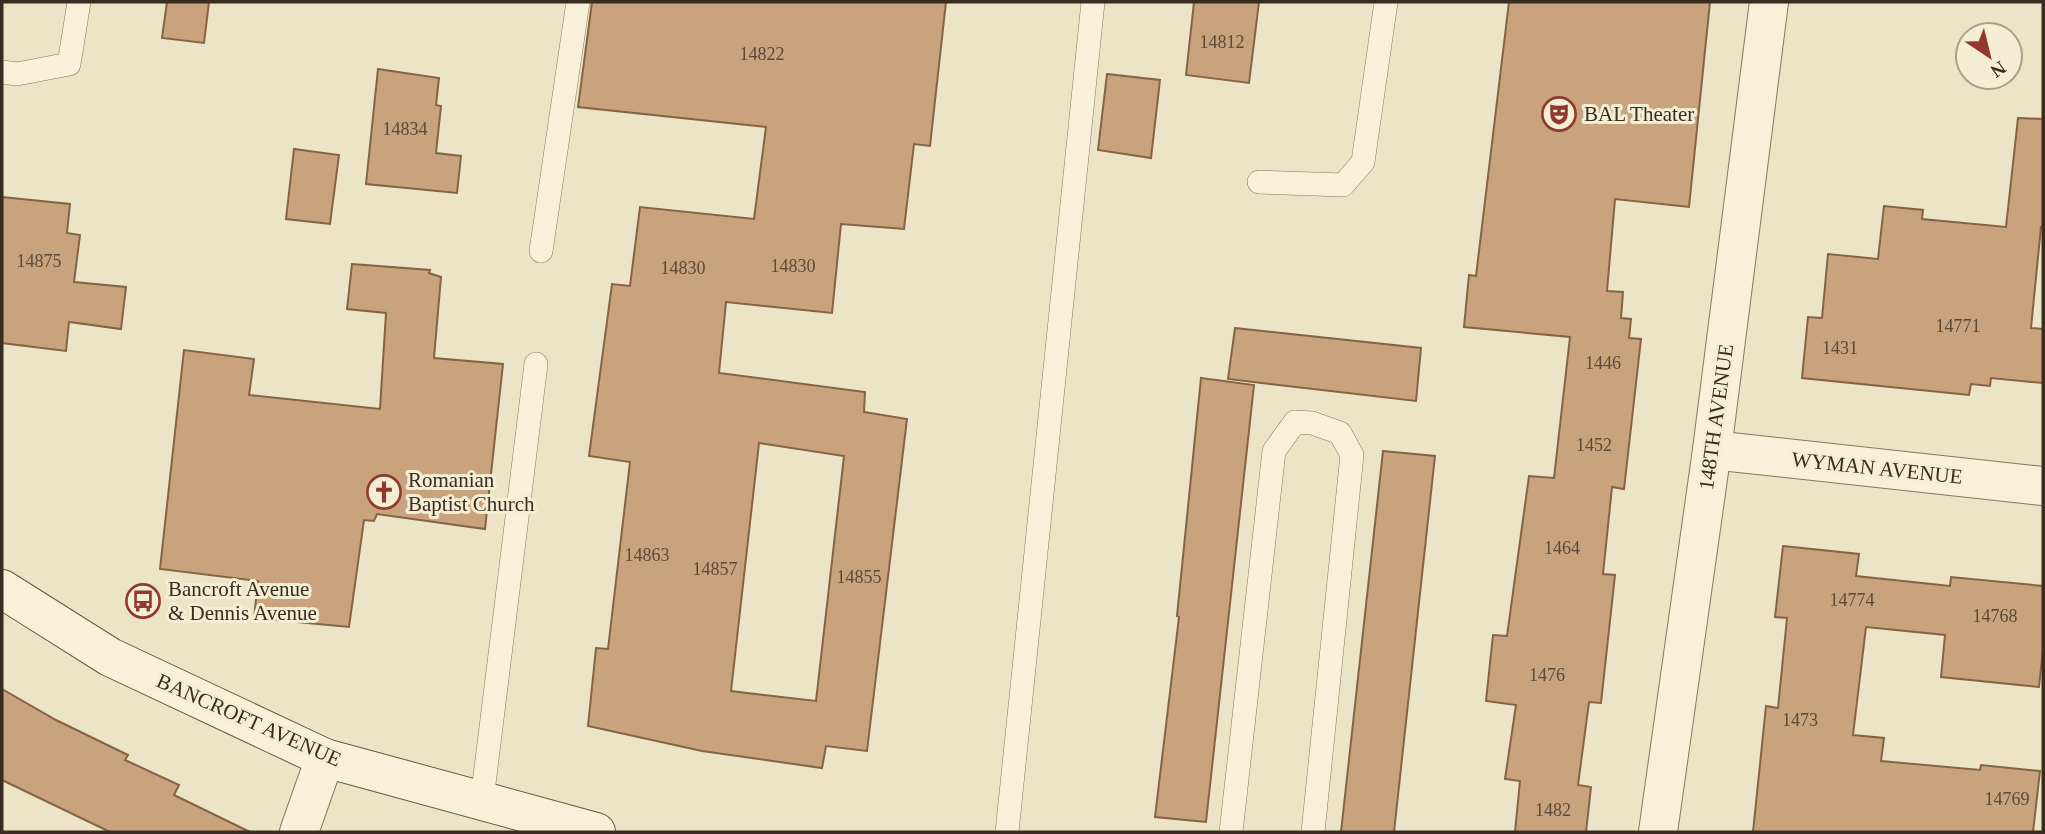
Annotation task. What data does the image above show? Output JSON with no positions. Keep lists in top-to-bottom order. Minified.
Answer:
{"streets":{"street":["148TH AVENUE","WYMAN AVENUE","BANCROFT AVENUE"]},"crossings":[["148TH AVENUE","WYMAN AVENUE"]],"places":{"theatre":["BAL Theater"],"church":["Romanian Baptist Church"],"bus stop":["Bancroft Avenue & Dennis Avenue"]},"house_numbers":["14812","14822","14834","14875","14830","14830","14771","1431","1446","1452","1464","14863","14857","14855","14774","14768","1476","1473","14769","1482"],"north":"bottom right"}
